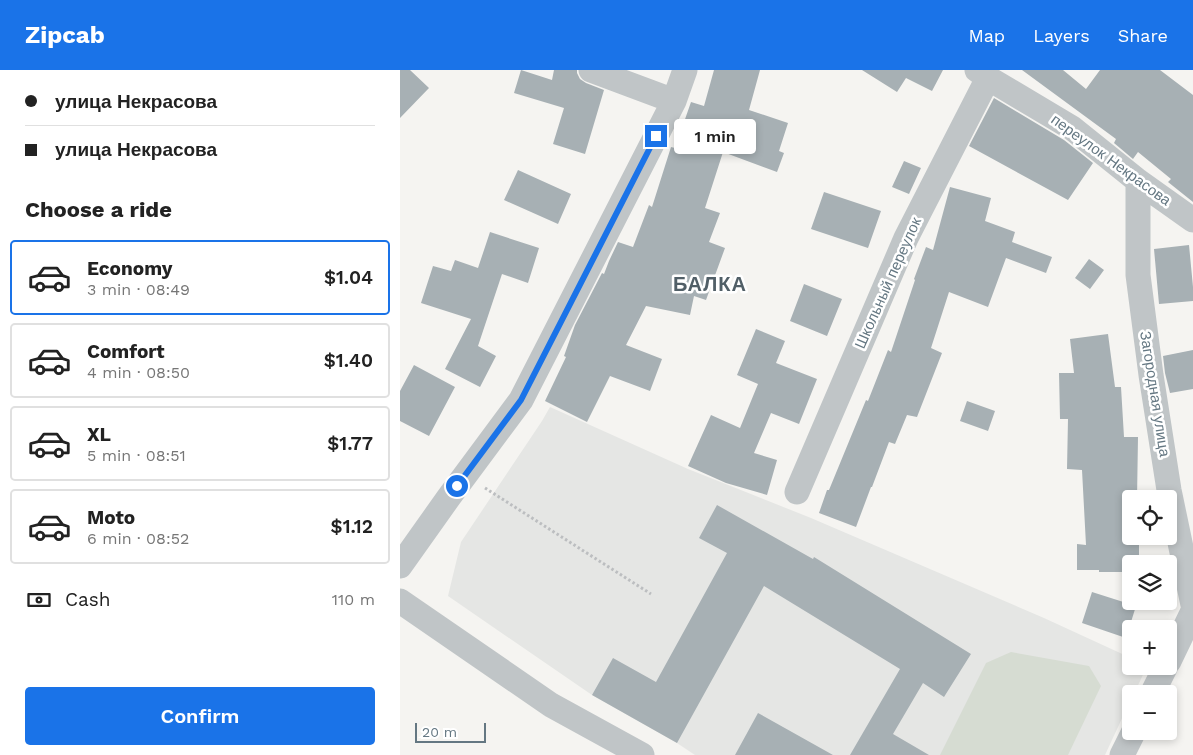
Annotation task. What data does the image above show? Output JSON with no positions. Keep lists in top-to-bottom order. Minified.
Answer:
{"streets":{"street":["переулок Некрасова","Школьный переулок","Загородная улица"]},"crossings":[["переулок Некрасова","Школьный переулок"],["переулок Некрасова","Загородная улица"]],"districts":["БАЛКА"],"scale_bar":"20 m","page":{"header":"Zipcab","nav":["Map","Layers","Share"],"banner":["улица Некрасова","улица Некрасова"],"bubble":"1 min","heading":"Choose a ride","list":[{"name":"Economy","note":"3 min · 08:49","value":"$1.04"},{"name":"Comfort","note":"4 min · 08:50","value":"$1.40"},{"name":"XL","note":"5 min · 08:51","value":"$1.77"},{"name":"Moto","note":"6 min · 08:52","value":"$1.12"}],"map_buttons":["+","−"],"pay":["Cash","110 m"],"buttons":"Confirm","scale":"20 m"}}
